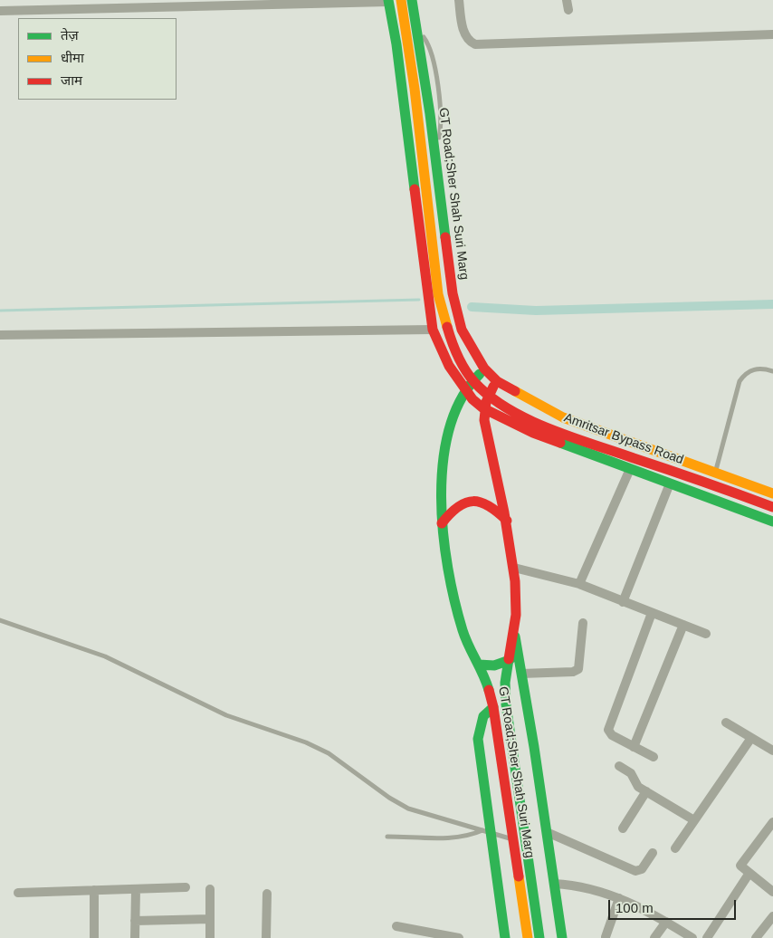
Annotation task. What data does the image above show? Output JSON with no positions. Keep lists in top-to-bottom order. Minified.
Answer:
{"streets":{"main road":["GT Road;Sher Shah Suri Marg","Amritsar Bypass Road"]},"crossings":[["GT Road;Sher Shah Suri Marg","Amritsar Bypass Road"]],"legend":["तेज़","धीमा","जाम"],"scale_bar":"100 m"}
